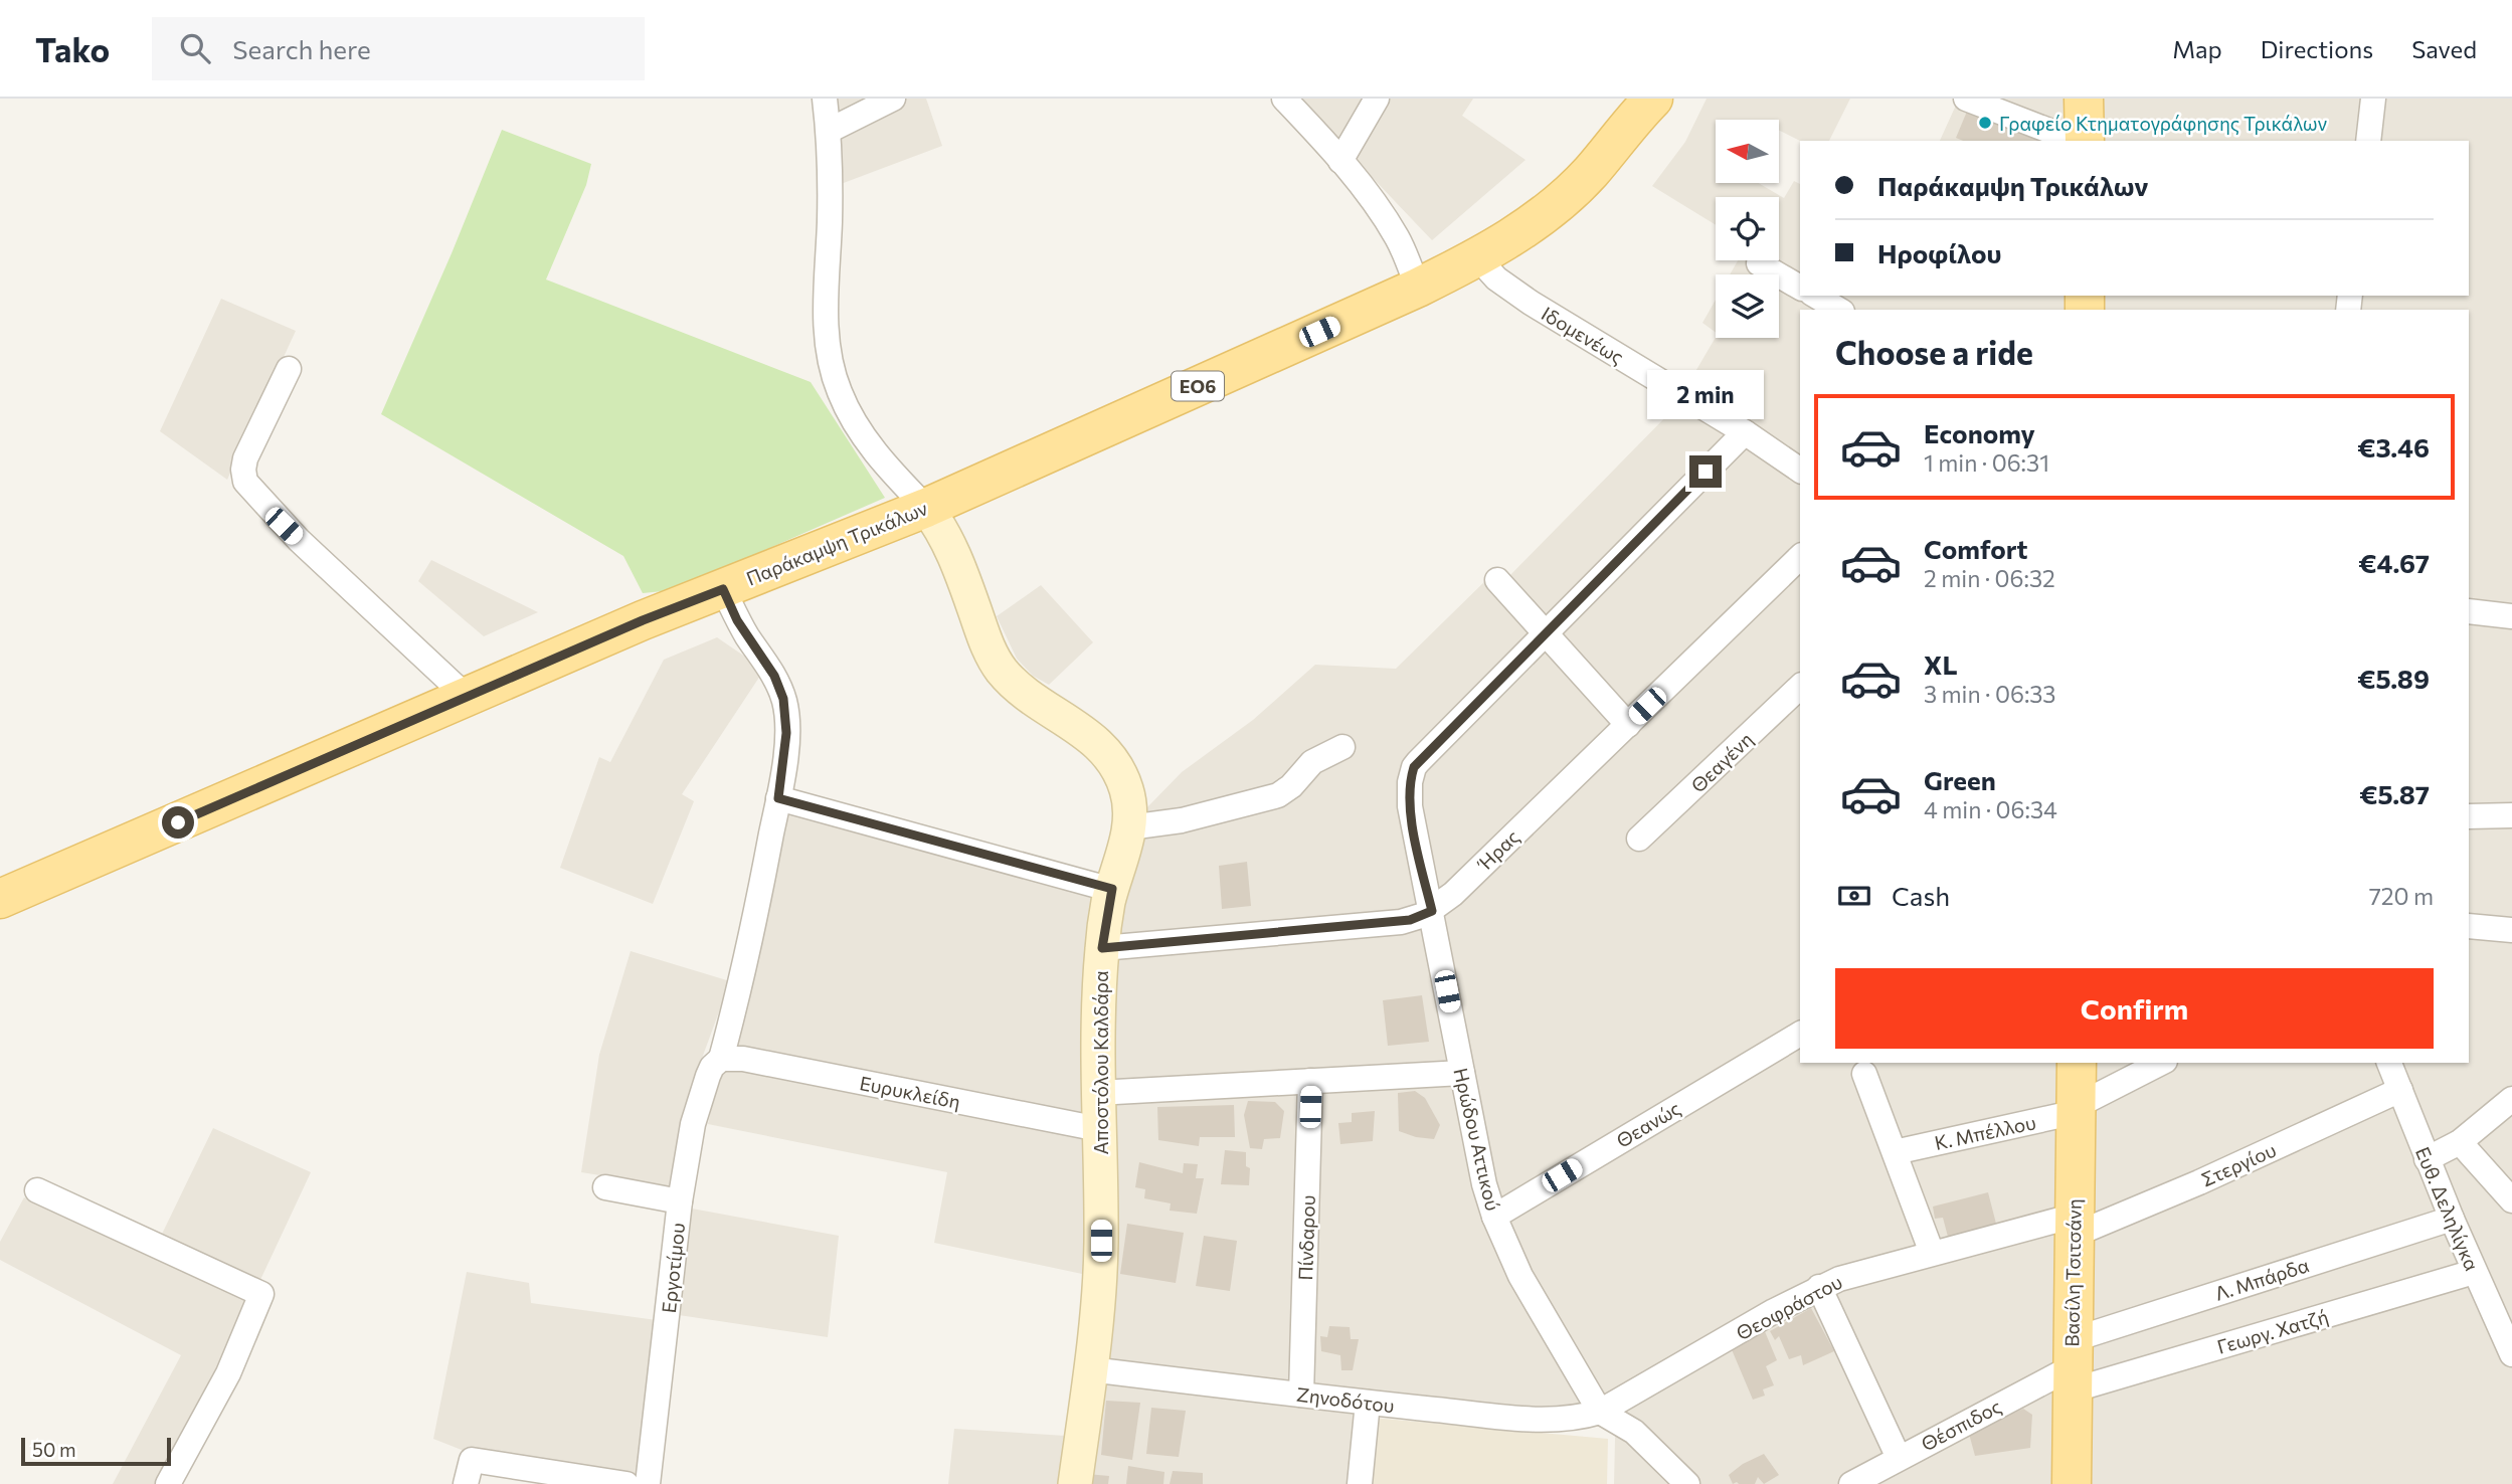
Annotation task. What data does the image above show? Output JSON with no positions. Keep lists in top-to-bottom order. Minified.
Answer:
{"streets":{"main road":["ΕΟ6","Παράκαμψη Τρικάλων","Βασίλη Τσιτσάνη"],"street":["Ιδομενέως","Θεαγένη","Ήρας","Αποστόλου Καλδάρα","Ευρυκλείδη","Θεανώς","Κ. Μπέλλου","Ηρώδου Αττικού","Στεργίου","Ευθ. Δεληλίγκα","Πίνδαρου","Εργοτίμου","Λ. Μπάρδα","Θεοφράστου","Γεωργ. Χατζή","Ζηνοδότου","Θέσπιδος"]},"crossings":[["Ιδομενέως","Παράκαμψη Τρικάλων"],["Παράκαμψη Τρικάλων","Αποστόλου Καλδάρα"],["Παράκαμψη Τρικάλων","Εργοτίμου"],["Ήρας","Αποστόλου Καλδάρα"],["Ήρας","Ηρώδου Αττικού"],["Αποστόλου Καλδάρα","Ευρυκλείδη"],["Αποστόλου Καλδάρα","Ζηνοδότου"],["Ευρυκλείδη","Εργοτίμου"],["Θεανώς","Ηρώδου Αττικού"],["Κ. Μπέλλου","Βασίλη Τσιτσάνη"],["Ηρώδου Αττικού","Θεοφράστου"],["Ηρώδου Αττικού","Ζηνοδότου"],["Στεργίου","Ευθ. Δεληλίγκα"],["Στεργίου","Βασίλη Τσιτσάνη"],["Στεργίου","Θεοφράστου"],["Ευθ. Δεληλίγκα","Λ. Μπάρδα"],["Ευθ. Δεληλίγκα","Γεωργ. Χατζή"],["Πίνδαρου","Ζηνοδότου"],["Βασίλη Τσιτσάνη","Λ. Μπάρδα"],["Βασίλη Τσιτσάνη","Θεοφράστου"],["Βασίλη Τσιτσάνη","Γεωργ. Χατζή"],["Βασίλη Τσιτσάνη","Θέσπιδος"],["Λ. Μπάρδα","Γεωργ. Χατζή"],["Λ. Μπάρδα","Θέσπιδος"],["Θεοφράστου","Ζηνοδότου"],["Γεωργ. Χατζή","Θέσπιδος"]],"places":["Γραφείο Κτηματογράφησης Τρικάλων"],"scale_bar":"50 m","north":"left","page":{"header":"Tako","search":"Search here","nav":["Map","Directions","Saved"],"banner":["Παράκαμψη Τρικάλων","Ηροφίλου"],"heading":"Choose a ride","bubble":"2 min","list":[{"name":"Economy","note":"1 min · 06:31","value":"€3.46"},{"name":"Comfort","note":"2 min · 06:32","value":"€4.67"},{"name":"XL","note":"3 min · 06:33","value":"€5.89"},{"name":"Green","note":"4 min · 06:34","value":"€5.87"}],"pay":["Cash","720 m"],"buttons":"Confirm","scale":"50 m"}}
